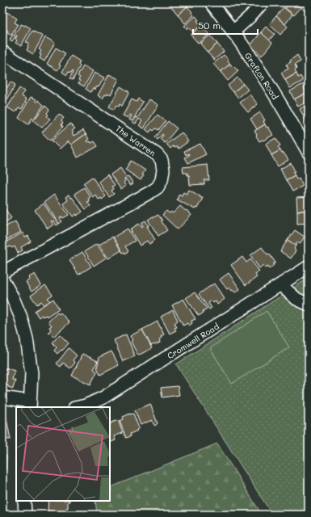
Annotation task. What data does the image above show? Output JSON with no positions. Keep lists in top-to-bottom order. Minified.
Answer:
{"streets":{"street":["Grafton Road","The Warren","Cromwell Road"]},"scale_bar":"50 m"}
